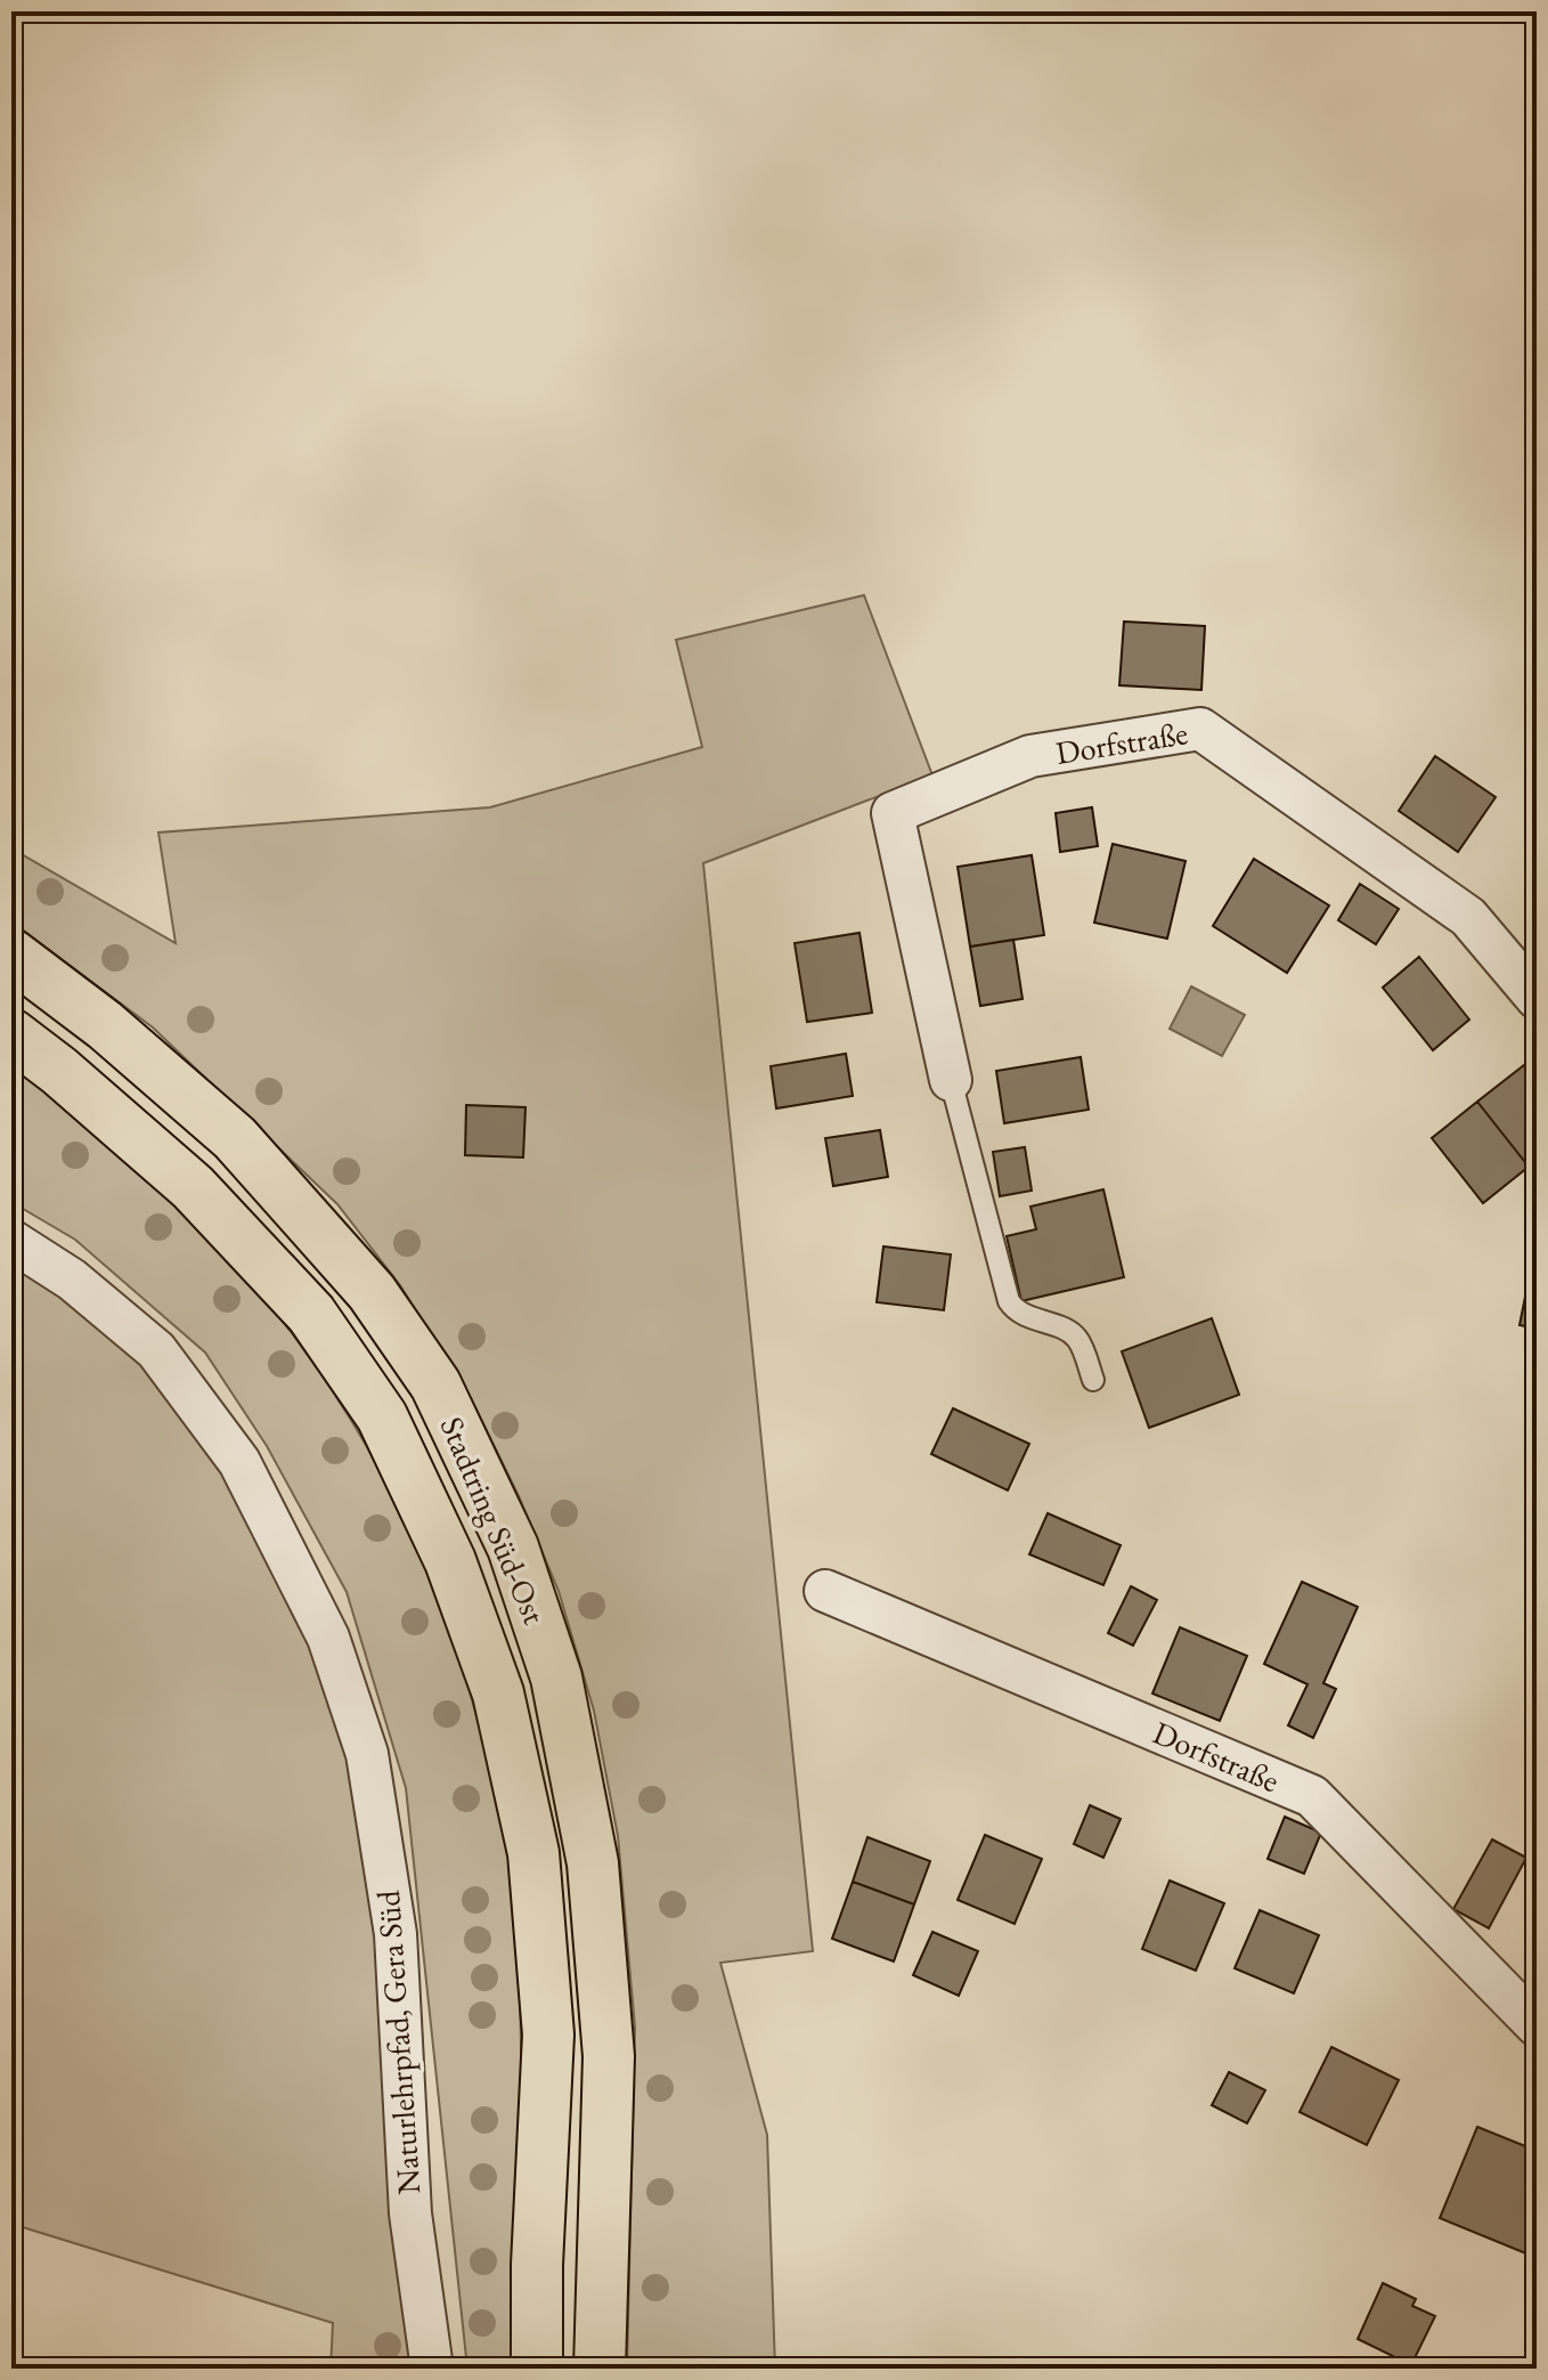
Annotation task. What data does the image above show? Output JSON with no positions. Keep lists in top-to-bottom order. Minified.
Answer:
{"streets":{"main road":["Stadtring Süd-Ost"],"street":["Dorfstraße","Naturlehrpfad, Gera Süd"]}}
